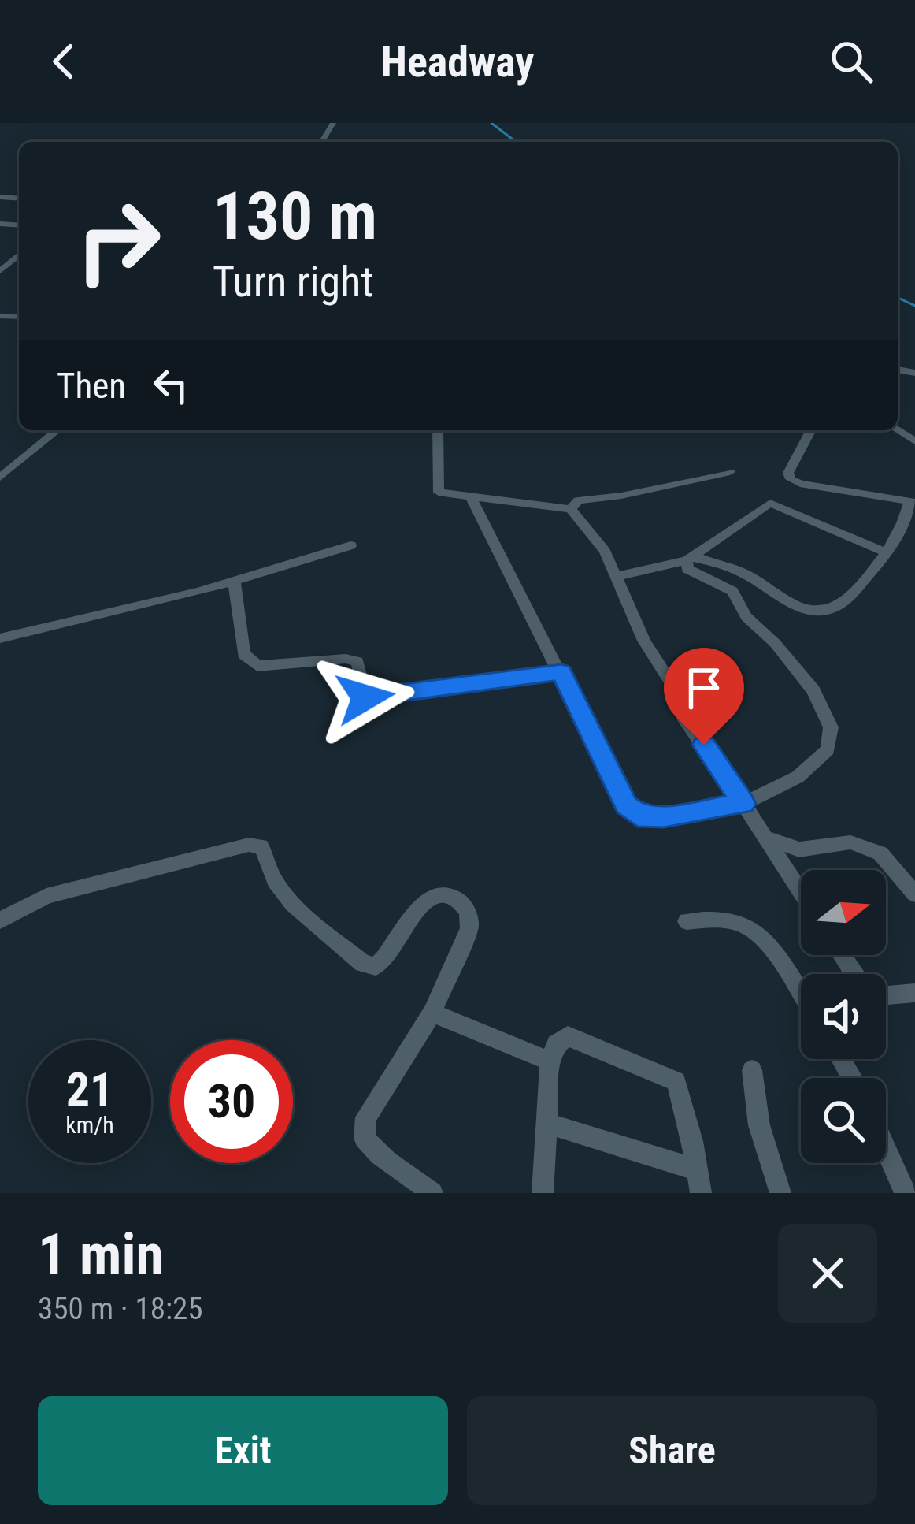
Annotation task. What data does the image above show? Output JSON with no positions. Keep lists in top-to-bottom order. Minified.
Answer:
{"north":"right","page":{"header":"Headway","turn":["130 m","Turn right"],"then":"Then","speed":"21 km/h","limit":"30","heading":["1 min","350 m · 18:25"],"buttons":["Exit","Share"]}}
